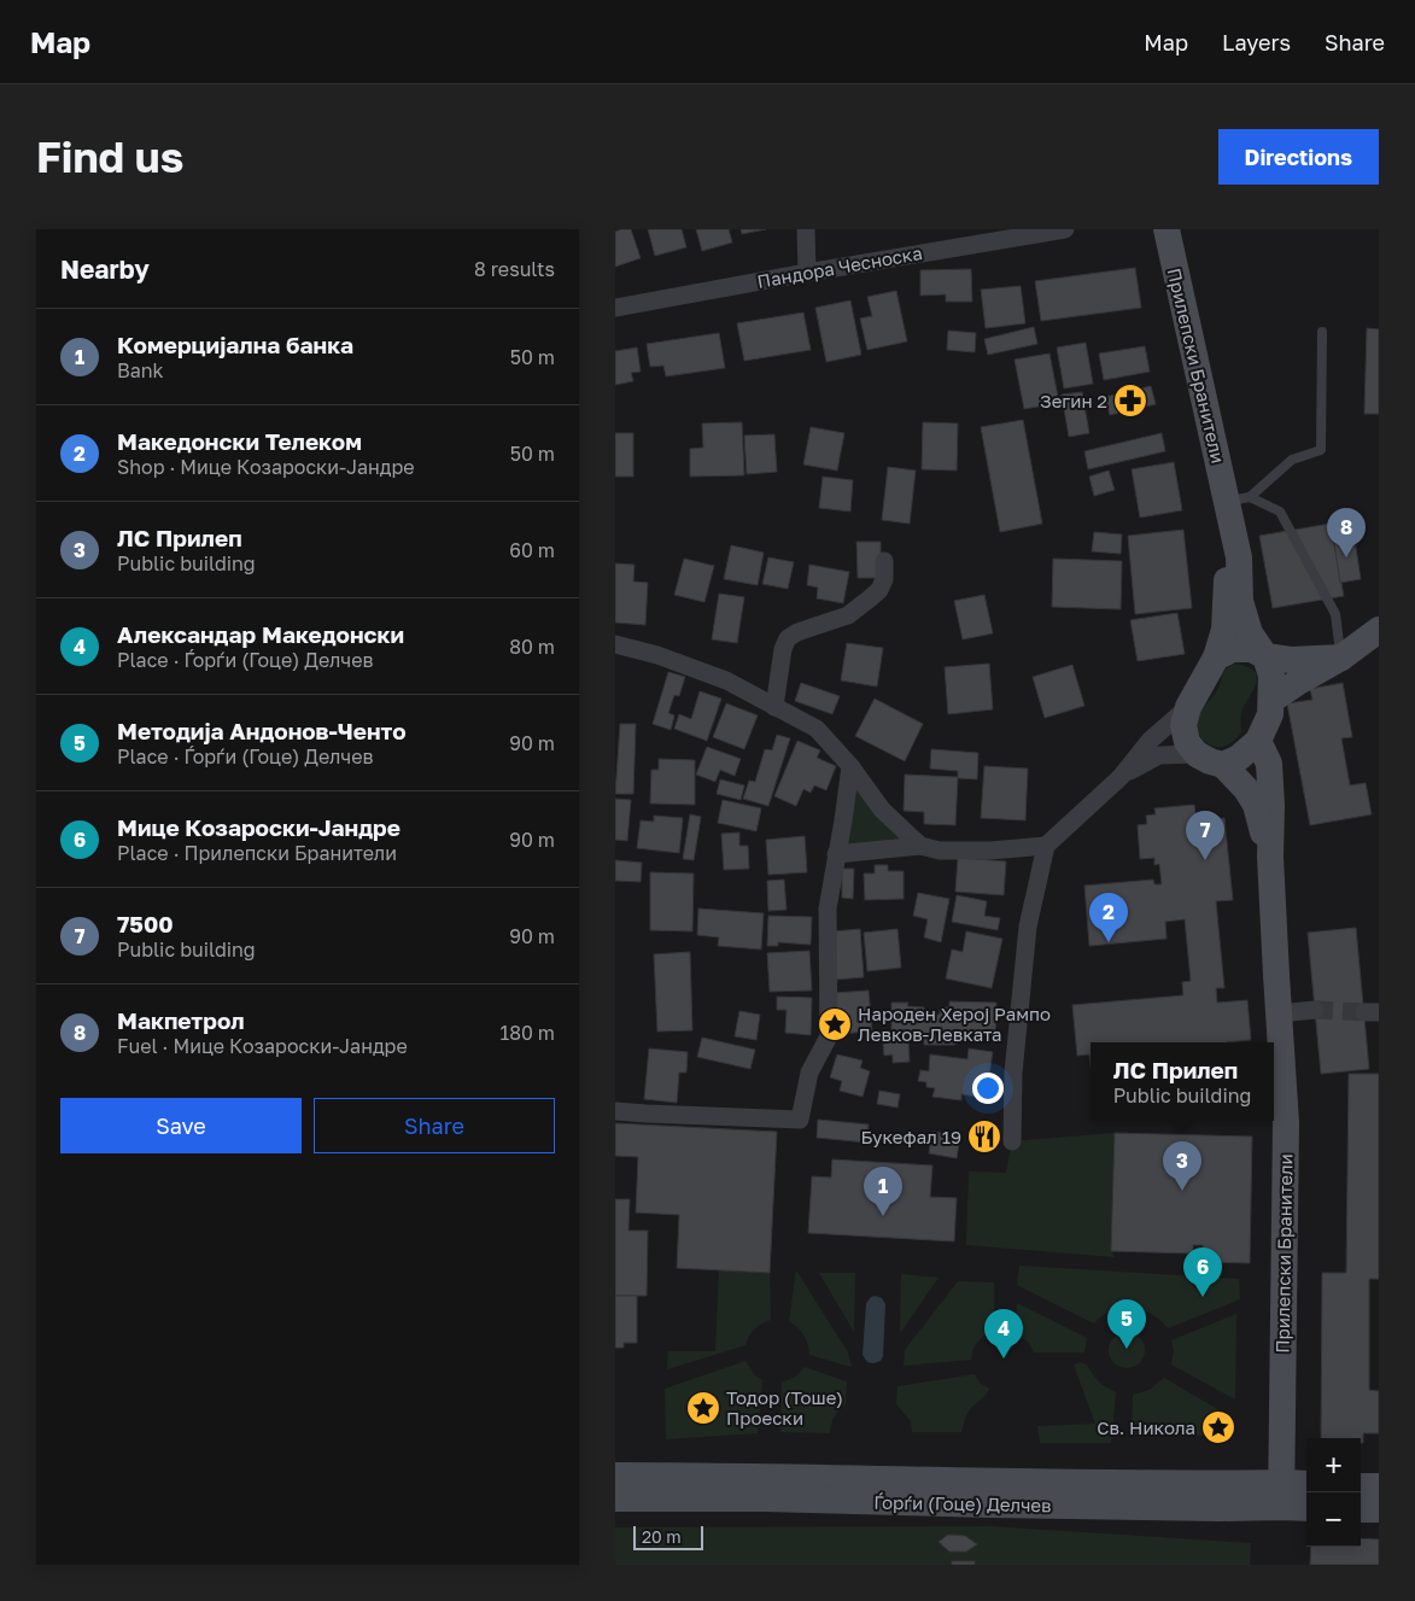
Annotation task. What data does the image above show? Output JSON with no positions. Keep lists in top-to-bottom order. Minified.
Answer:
{"streets":{"street":["Пандора Чесноска","Прилепски Бранители","Ѓорѓи (Гоце) Делчев"]},"crossings":[["Прилепски Бранители","Ѓорѓи (Гоце) Делчев"]],"places":{"pharmacy":["Зегин 2"],"place":["Народен Херој Рампо Левков-Левката","Тодор (Тоше) Проески","Св. Никола"],"restaurant":["Букефал 19"]},"scale_bar":"20 m","page":{"header":"Map","nav":["Map","Layers","Share"],"buttons":["Directions",["Save","Share"]],"title":"Find us","heading":["Nearby","8 results"],"list":[{"mark":"1","name":"Комерцијална банка","note":"Bank","value":"50 m"},{"mark":"2","name":"Македонски Телеком","note":"Shop · Мице Козароски-Јандре","value":"50 m"},{"mark":"3","name":"ЛС Прилеп","note":"Public building","value":"60 m"},{"mark":"4","name":"Александар Македонски","note":"Place · Ѓорѓи (Гоце) Делчев","value":"80 m"},{"mark":"5","name":"Методија Андонов-Ченто","note":"Place · Ѓорѓи (Гоце) Делчев","value":"90 m"},{"mark":"6","name":"Мице Козароски-Јандре","note":"Place · Прилепски Бранители","value":"90 m"},{"mark":"7","name":"7500","note":"Public building","value":"90 m"},{"mark":"8","name":"Макпетрол","note":"Fuel · Мице Козароски-Јандре","value":"180 m"}],"pins":["8","7","2","3","1","6","5","4"],"popup":["ЛС Прилеп","Public building"],"map_buttons":["+","−"],"scale":"20 m"}}
